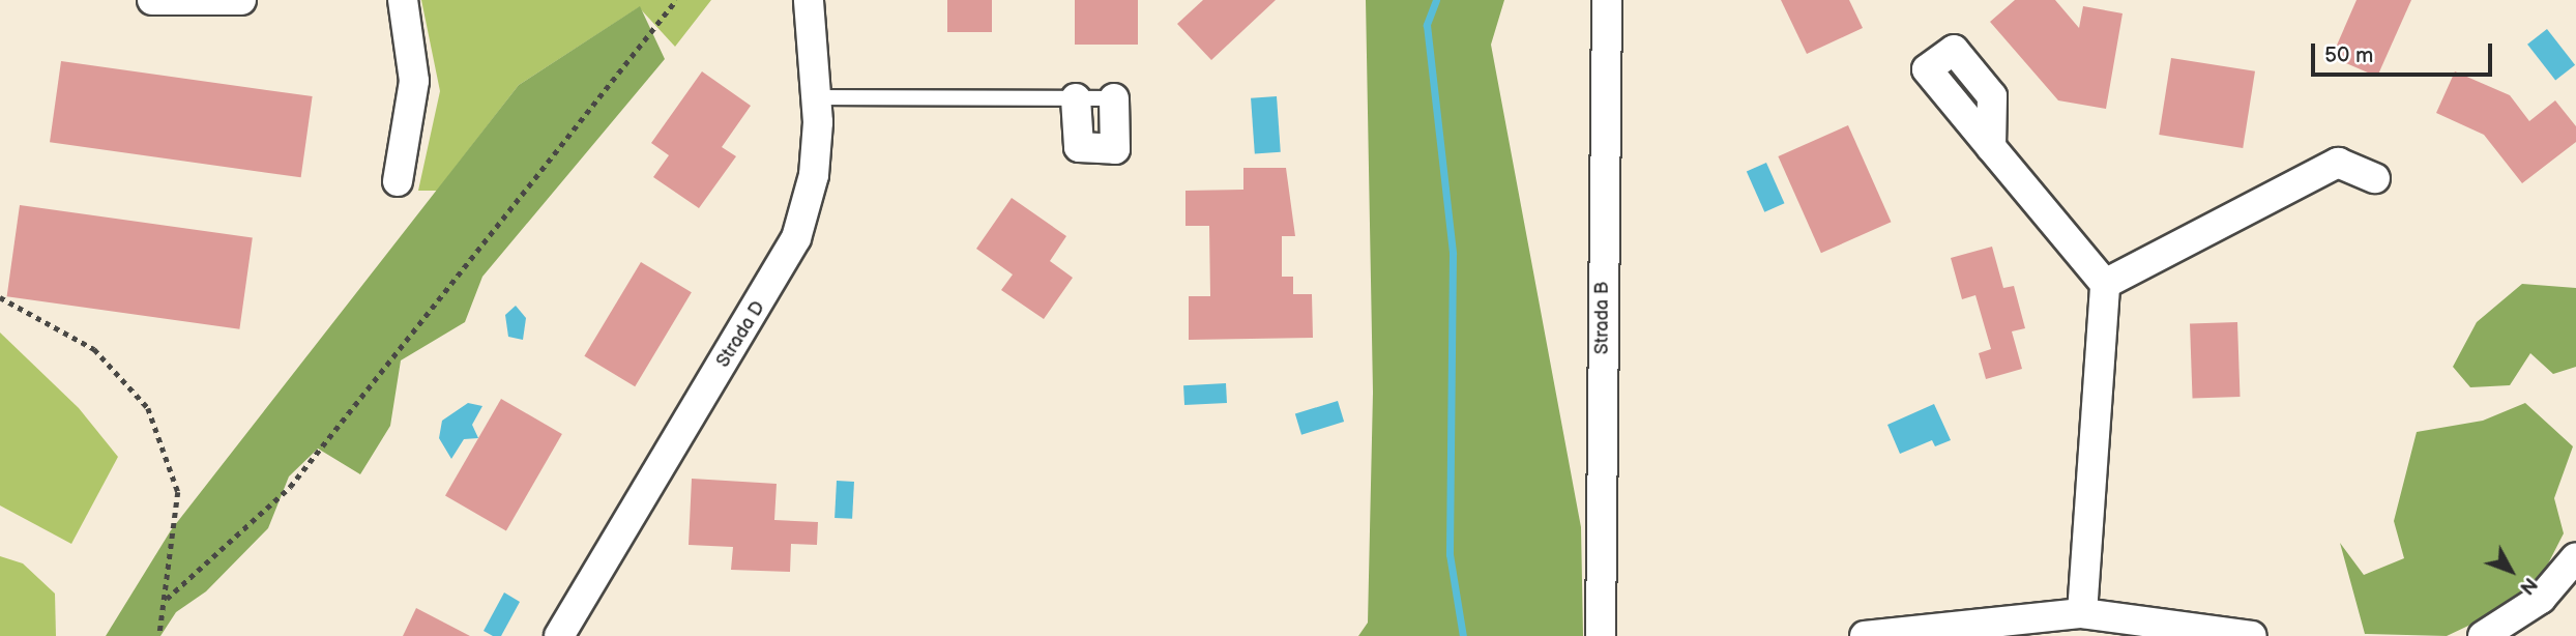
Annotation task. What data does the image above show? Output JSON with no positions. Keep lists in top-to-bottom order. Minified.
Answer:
{"streets":{"street":["Strada B","Strada D"]},"scale_bar":"50 m","north":"bottom right"}
